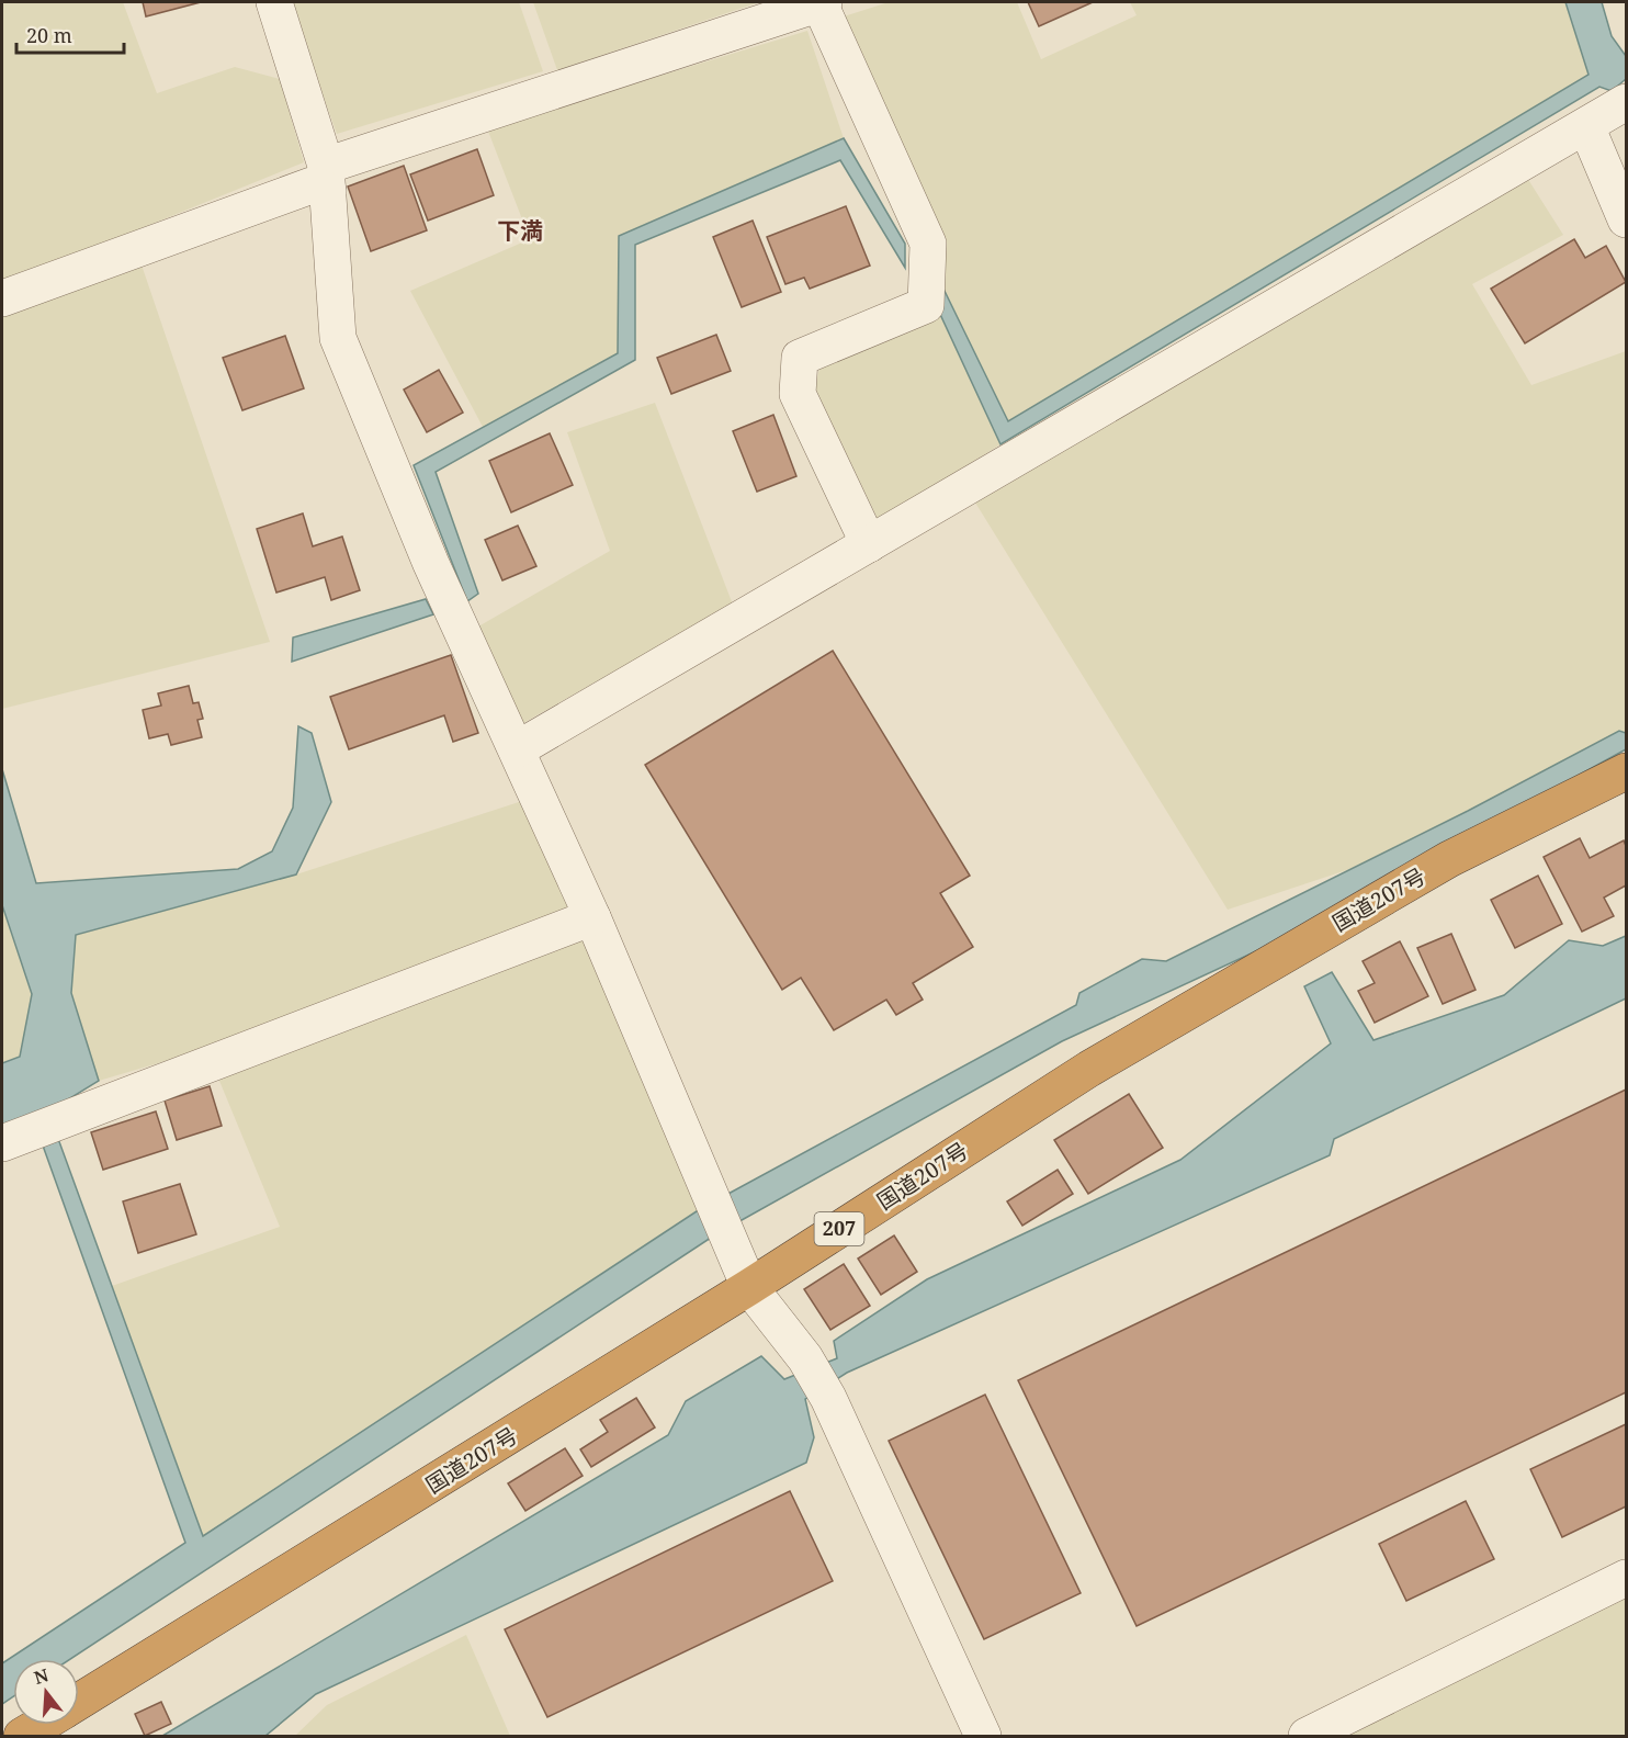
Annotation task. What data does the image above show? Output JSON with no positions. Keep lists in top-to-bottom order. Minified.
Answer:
{"streets":{"highway":["国道207号","207"]},"districts":["下満"],"scale_bar":"20 m","north":"top"}
